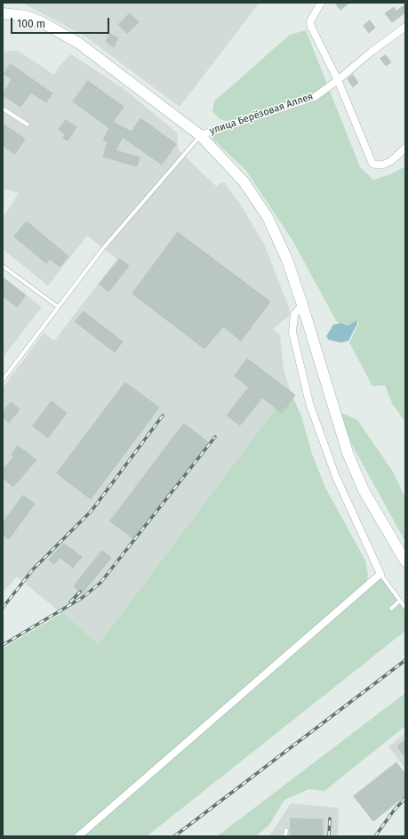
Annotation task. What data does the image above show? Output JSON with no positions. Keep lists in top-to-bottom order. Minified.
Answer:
{"streets":{"street":["улица Берёзовая Аллея"]},"scale_bar":"100 m"}
